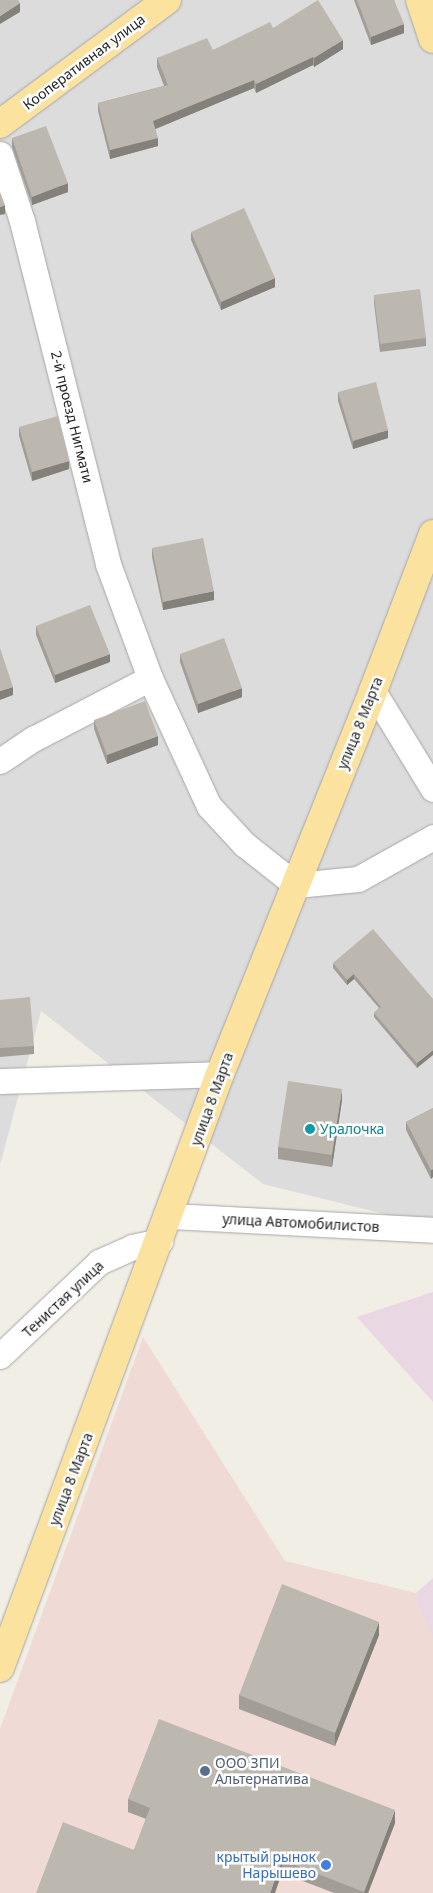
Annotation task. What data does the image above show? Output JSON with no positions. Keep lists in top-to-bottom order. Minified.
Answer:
{"streets":{"main road":["Кооперативная улица","улица 8 Марта"],"street":["2-й проезд Нигмати","улица Автомобилистов","Тенистая улица"]},"crossings":[["2-й проезд Нигмати","улица 8 Марта"],["улица 8 Марта","улица Автомобилистов"],["улица 8 Марта","Тенистая улица"],["улица Автомобилистов","Тенистая улица"]],"places":["Уралочка","ООО ЗПИ Альтернатива","крытый рынок Нарышево"]}
